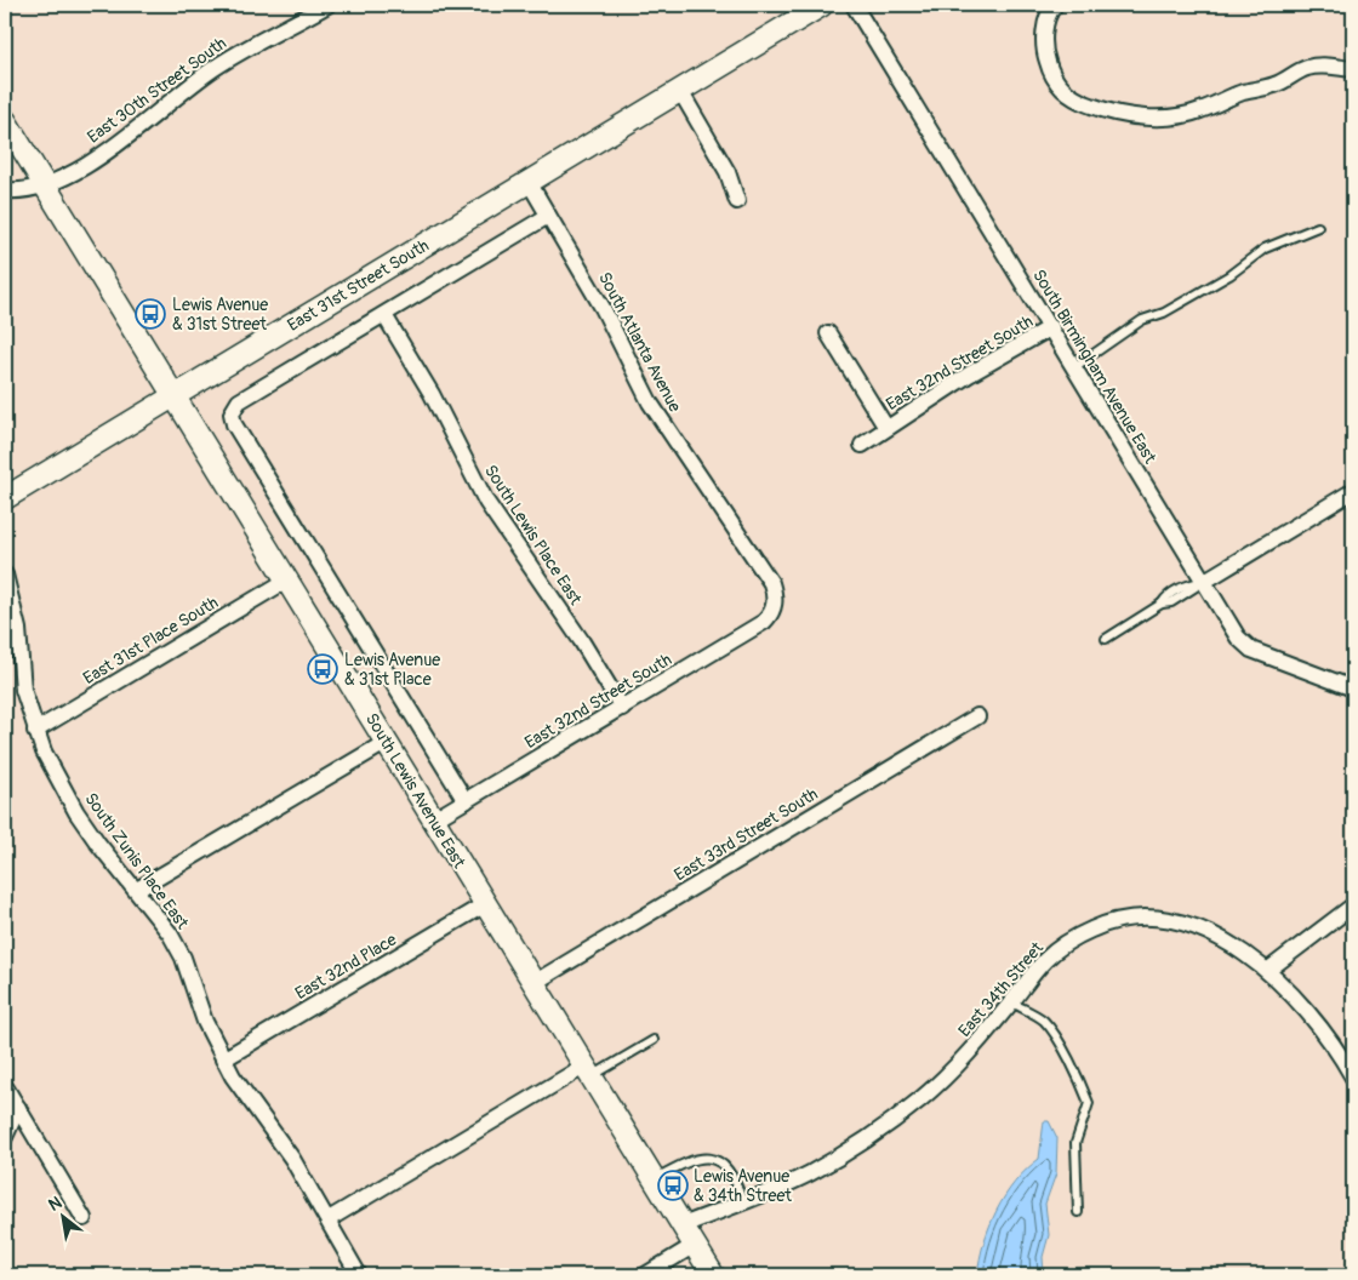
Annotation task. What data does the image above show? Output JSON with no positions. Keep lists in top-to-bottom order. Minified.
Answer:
{"streets":{"main road":["East 31st Street South","South Lewis Avenue East"],"street":["East 30th Street South","South Atlanta Avenue","East 32nd Street South","South Birmingham Avenue East","South Lewis Place East","East 31st Place South","East 33rd Street South","South Zunis Place East","East 32nd Place","East 34th Street"]},"crossings":[["East 30th Street South","South Lewis Avenue East"],["East 31st Street South","South Atlanta Avenue"],["East 31st Street South","South Lewis Avenue East"],["South Atlanta Avenue","East 32nd Street South"],["East 32nd Street South","South Birmingham Avenue East"],["East 32nd Street South","South Lewis Place East"],["East 32nd Street South","South Lewis Avenue East"],["East 31st Place South","South Lewis Avenue East"],["East 31st Place South","South Zunis Place East"],["South Lewis Avenue East","East 33rd Street South"],["South Lewis Avenue East","East 32nd Place"],["South Lewis Avenue East","East 34th Street"],["South Zunis Place East","East 32nd Place"]],"places":{"bus stop":["Lewis Avenue & 31st Street","Lewis Avenue & 31st Place","Lewis Avenue & 34th Street"]},"north":"top left"}
